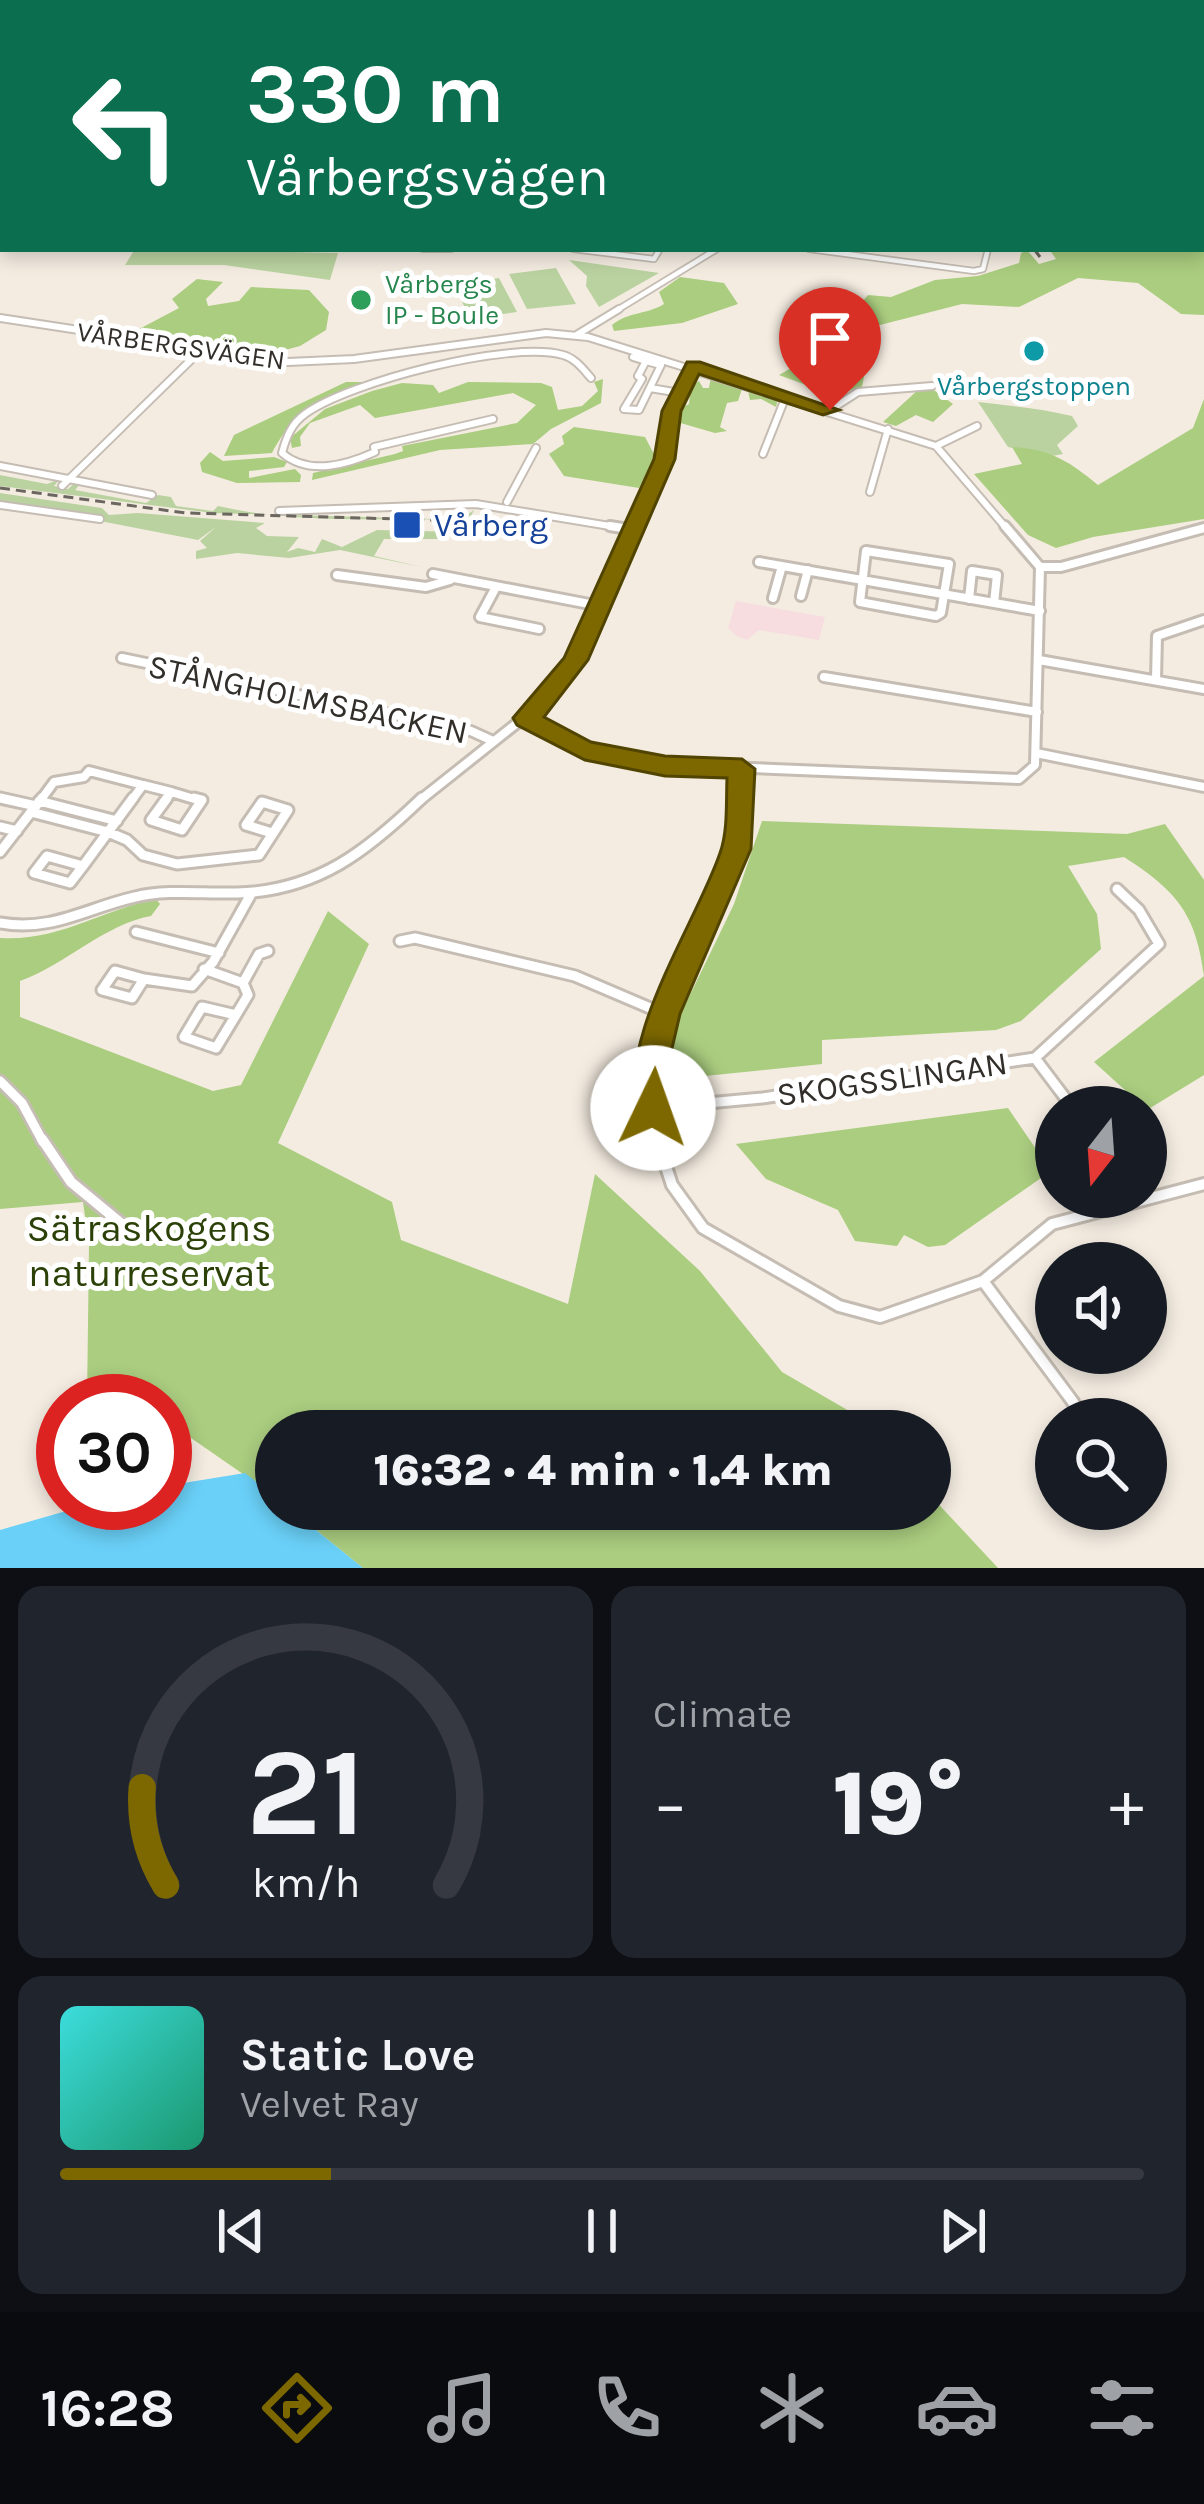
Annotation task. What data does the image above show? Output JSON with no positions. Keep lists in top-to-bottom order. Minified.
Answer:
{"streets":{"street":["VÅRBERGSVÄGEN","STÅNGHOLMSBACKEN","SKOGSSLINGAN"]},"parks":["Sätraskogens naturreservat"],"places":{"other":["Vårbergs IP - Boule","Vårbergstoppen"],"transit":["Vårberg"]},"north":"bottom","page":{"turn":["330 m","Vårbergsvägen"],"limit":"30","trip":"16:32 · 4 min · 1.4 km","tile":"Climate","heat":["−","19°","+"],"song":["Static Love","Velvet Ray"],"tabs":"16:28","gauge":["21","km/h"]}}
